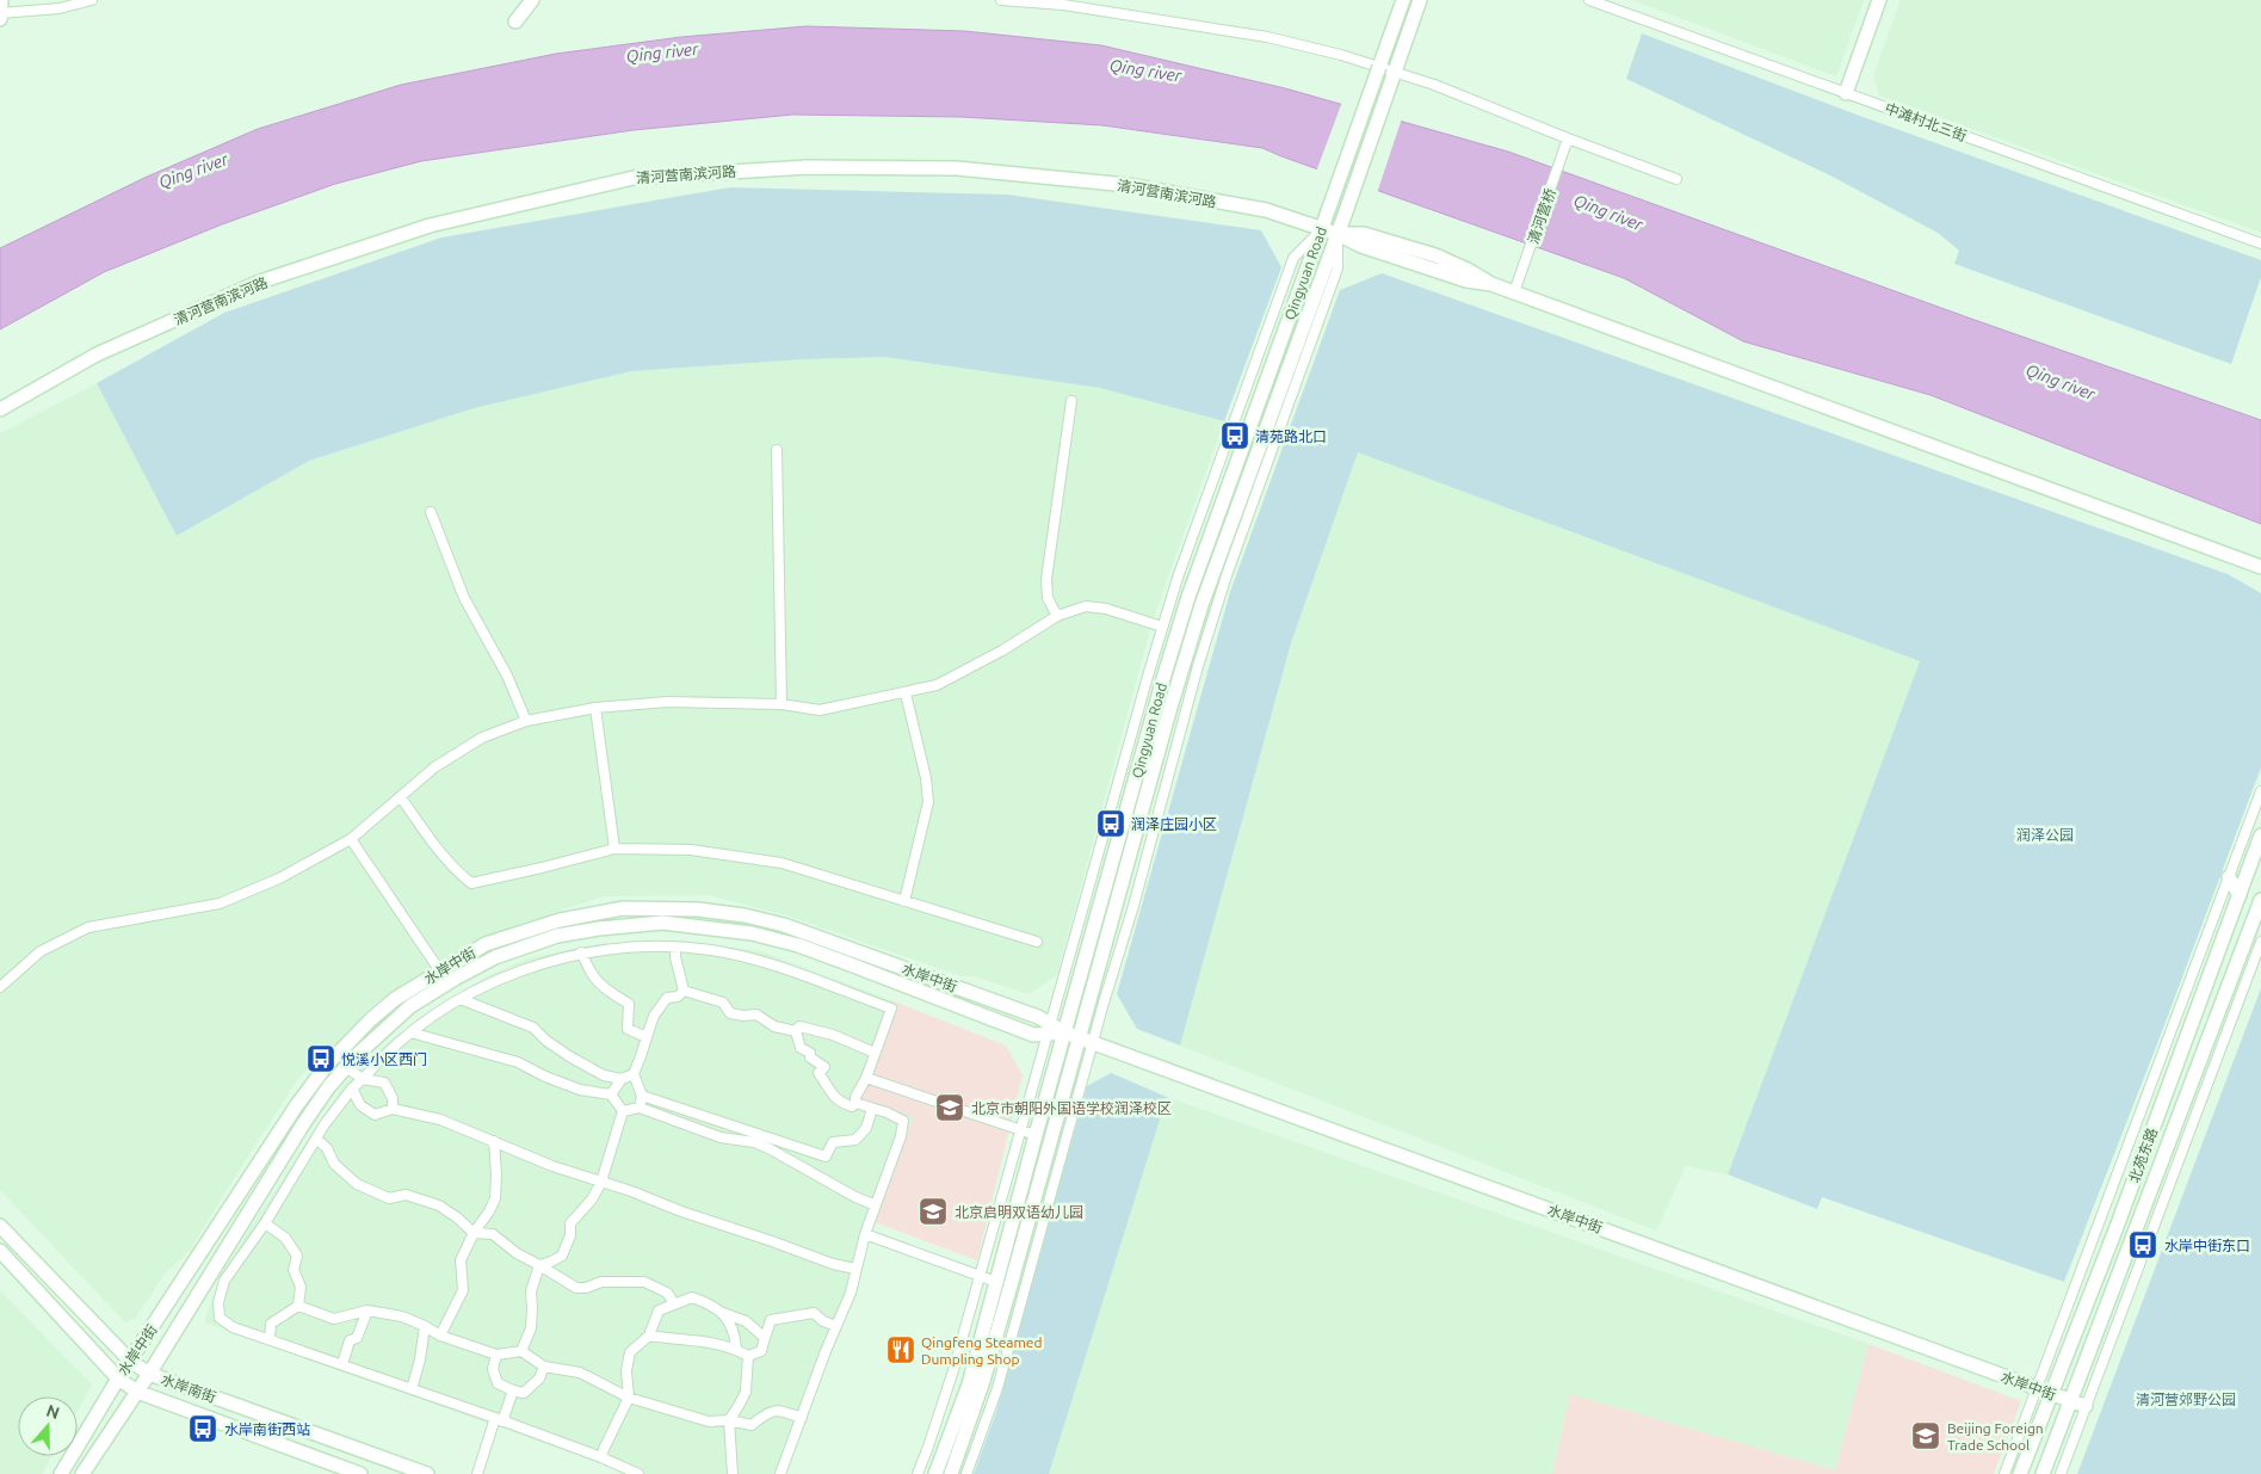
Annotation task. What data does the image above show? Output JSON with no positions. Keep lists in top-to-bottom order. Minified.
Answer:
{"streets":{"street":["中滩村北三街","清河营南滨河路","清河营桥","Qingyuan Road","水岸中街","北苑东路","水岸南街"]},"crossings":[["清河营南滨河路","Qingyuan Road"],["清河营桥","Qingyuan Road"],["Qingyuan Road","水岸中街"],["水岸中街","北苑东路"],["水岸中街","水岸南街"]],"water":["Qing river"],"parks":["润泽公园","清河营郊野公园"],"places":{"bus stop":["清苑路北口","润泽庄园小区","悦溪小区西门","水岸中街东口","水岸南街西站"],"school or university":["北京市朝阳外国语学校润泽校区","北京启明双语幼儿园","Beijing Foreign Trade School"],"restaurant":["Qingfeng Steamed Dumpling Shop"]},"north":"top"}
